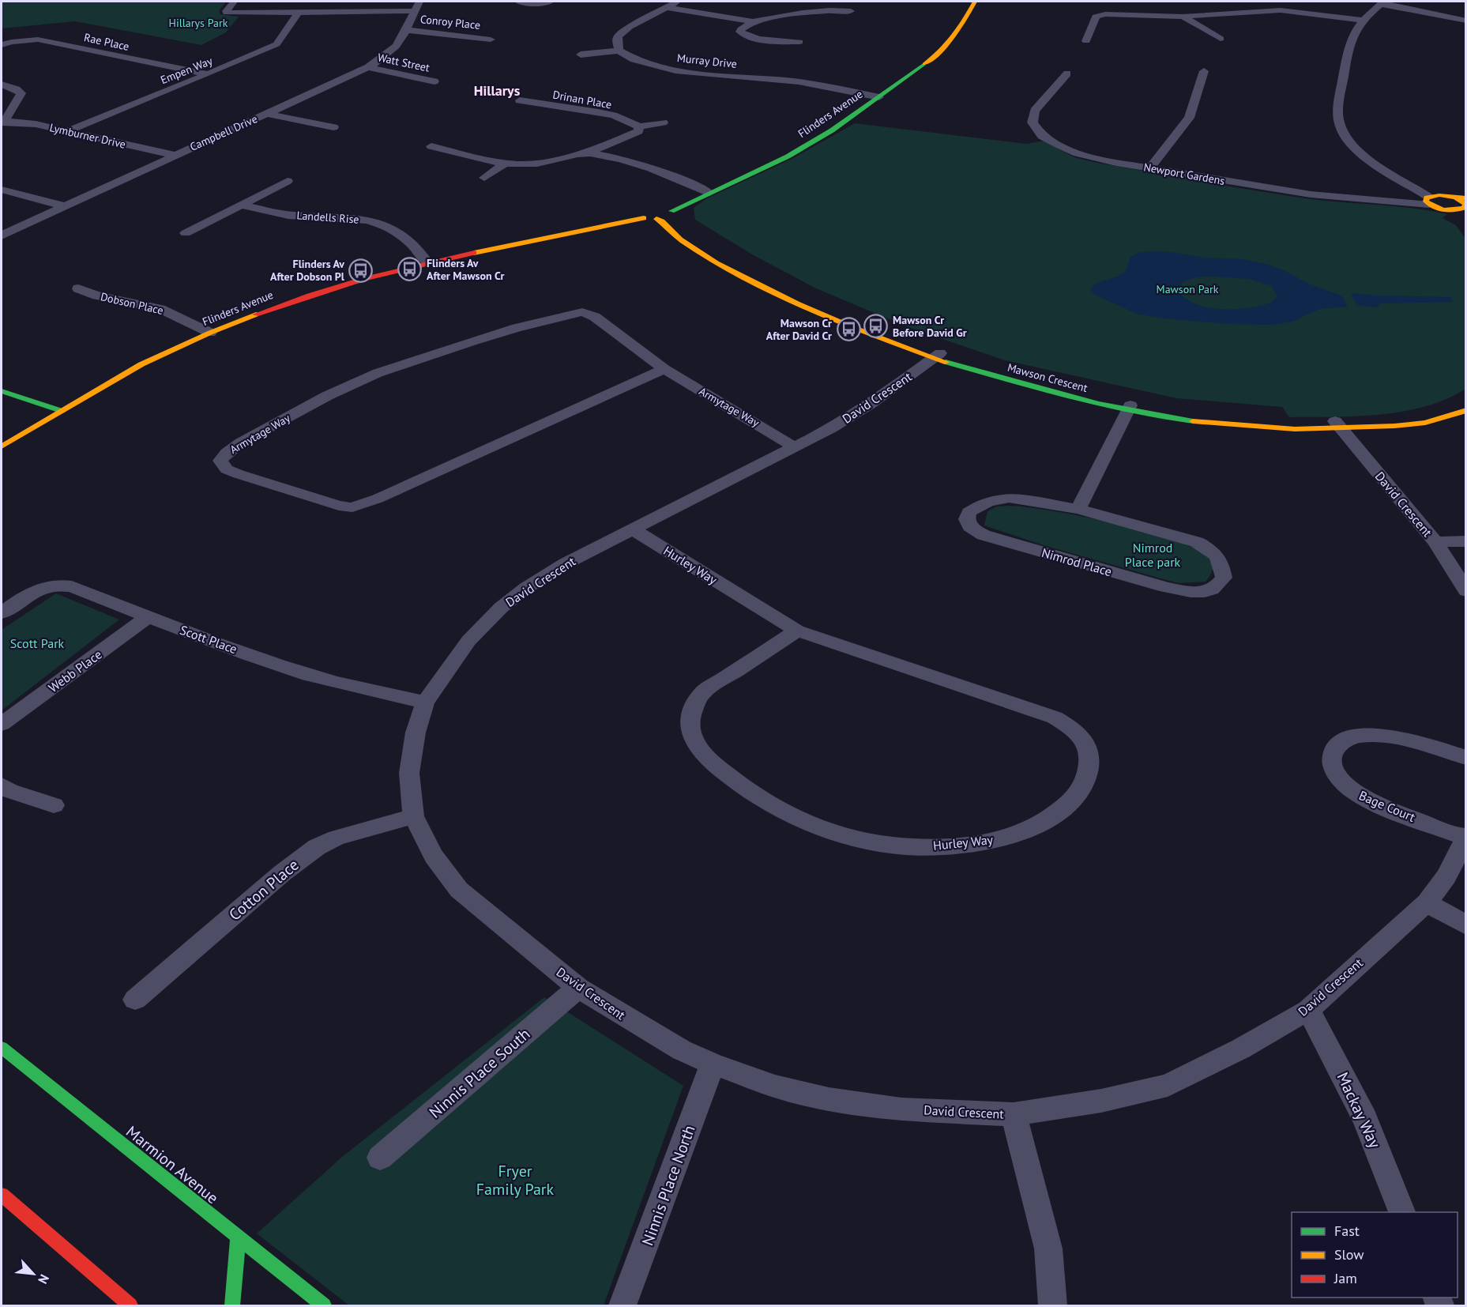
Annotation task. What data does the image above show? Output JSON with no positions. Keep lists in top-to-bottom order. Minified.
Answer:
{"streets":{"main road":["Flinders Avenue","Mawson Crescent","Marmion Avenue"],"street":["Conroy Place","Rae Place","Murray Drive","Watt Street","Empen Way","Drinan Place","Campbell Drive","Lymburner Drive","Newport Gardens","Landells Rise","Dobson Place","David Crescent","Armytage Way","Nimrod Place","Hurley Way","Scott Place","Webb Place","Bage Court","Cotton Place","Ninnis Place South","Mackay Way","Ninnis Place North"]},"crossings":[["Conroy Place","Campbell Drive"],["Rae Place","Empen Way"],["Murray Drive","Flinders Avenue"],["Watt Street","Campbell Drive"],["Empen Way","Lymburner Drive"],["Flinders Avenue","Landells Rise"],["Flinders Avenue","Dobson Place"],["Flinders Avenue","Mawson Crescent"],["Campbell Drive","Lymburner Drive"],["Mawson Crescent","David Crescent"],["David Crescent","Armytage Way"],["David Crescent","Hurley Way"],["David Crescent","Scott Place"],["David Crescent","Bage Court"],["David Crescent","Cotton Place"],["David Crescent","Ninnis Place South"],["David Crescent","Mackay Way"],["David Crescent","Ninnis Place North"],["Scott Place","Webb Place"]],"districts":["Hillarys"],"parks":["Hillarys Park","Mawson Park","Nimrod Place park","Scott Park","Fryer Family Park"],"places":{"bus stop":["Flinders Av After Mawson Cr","Flinders Av After Dobson Pl","Mawson Cr Before David Gr","Mawson Cr After David Cr"]},"legend":["Fast","Slow","Jam"],"north":"bottom right"}
